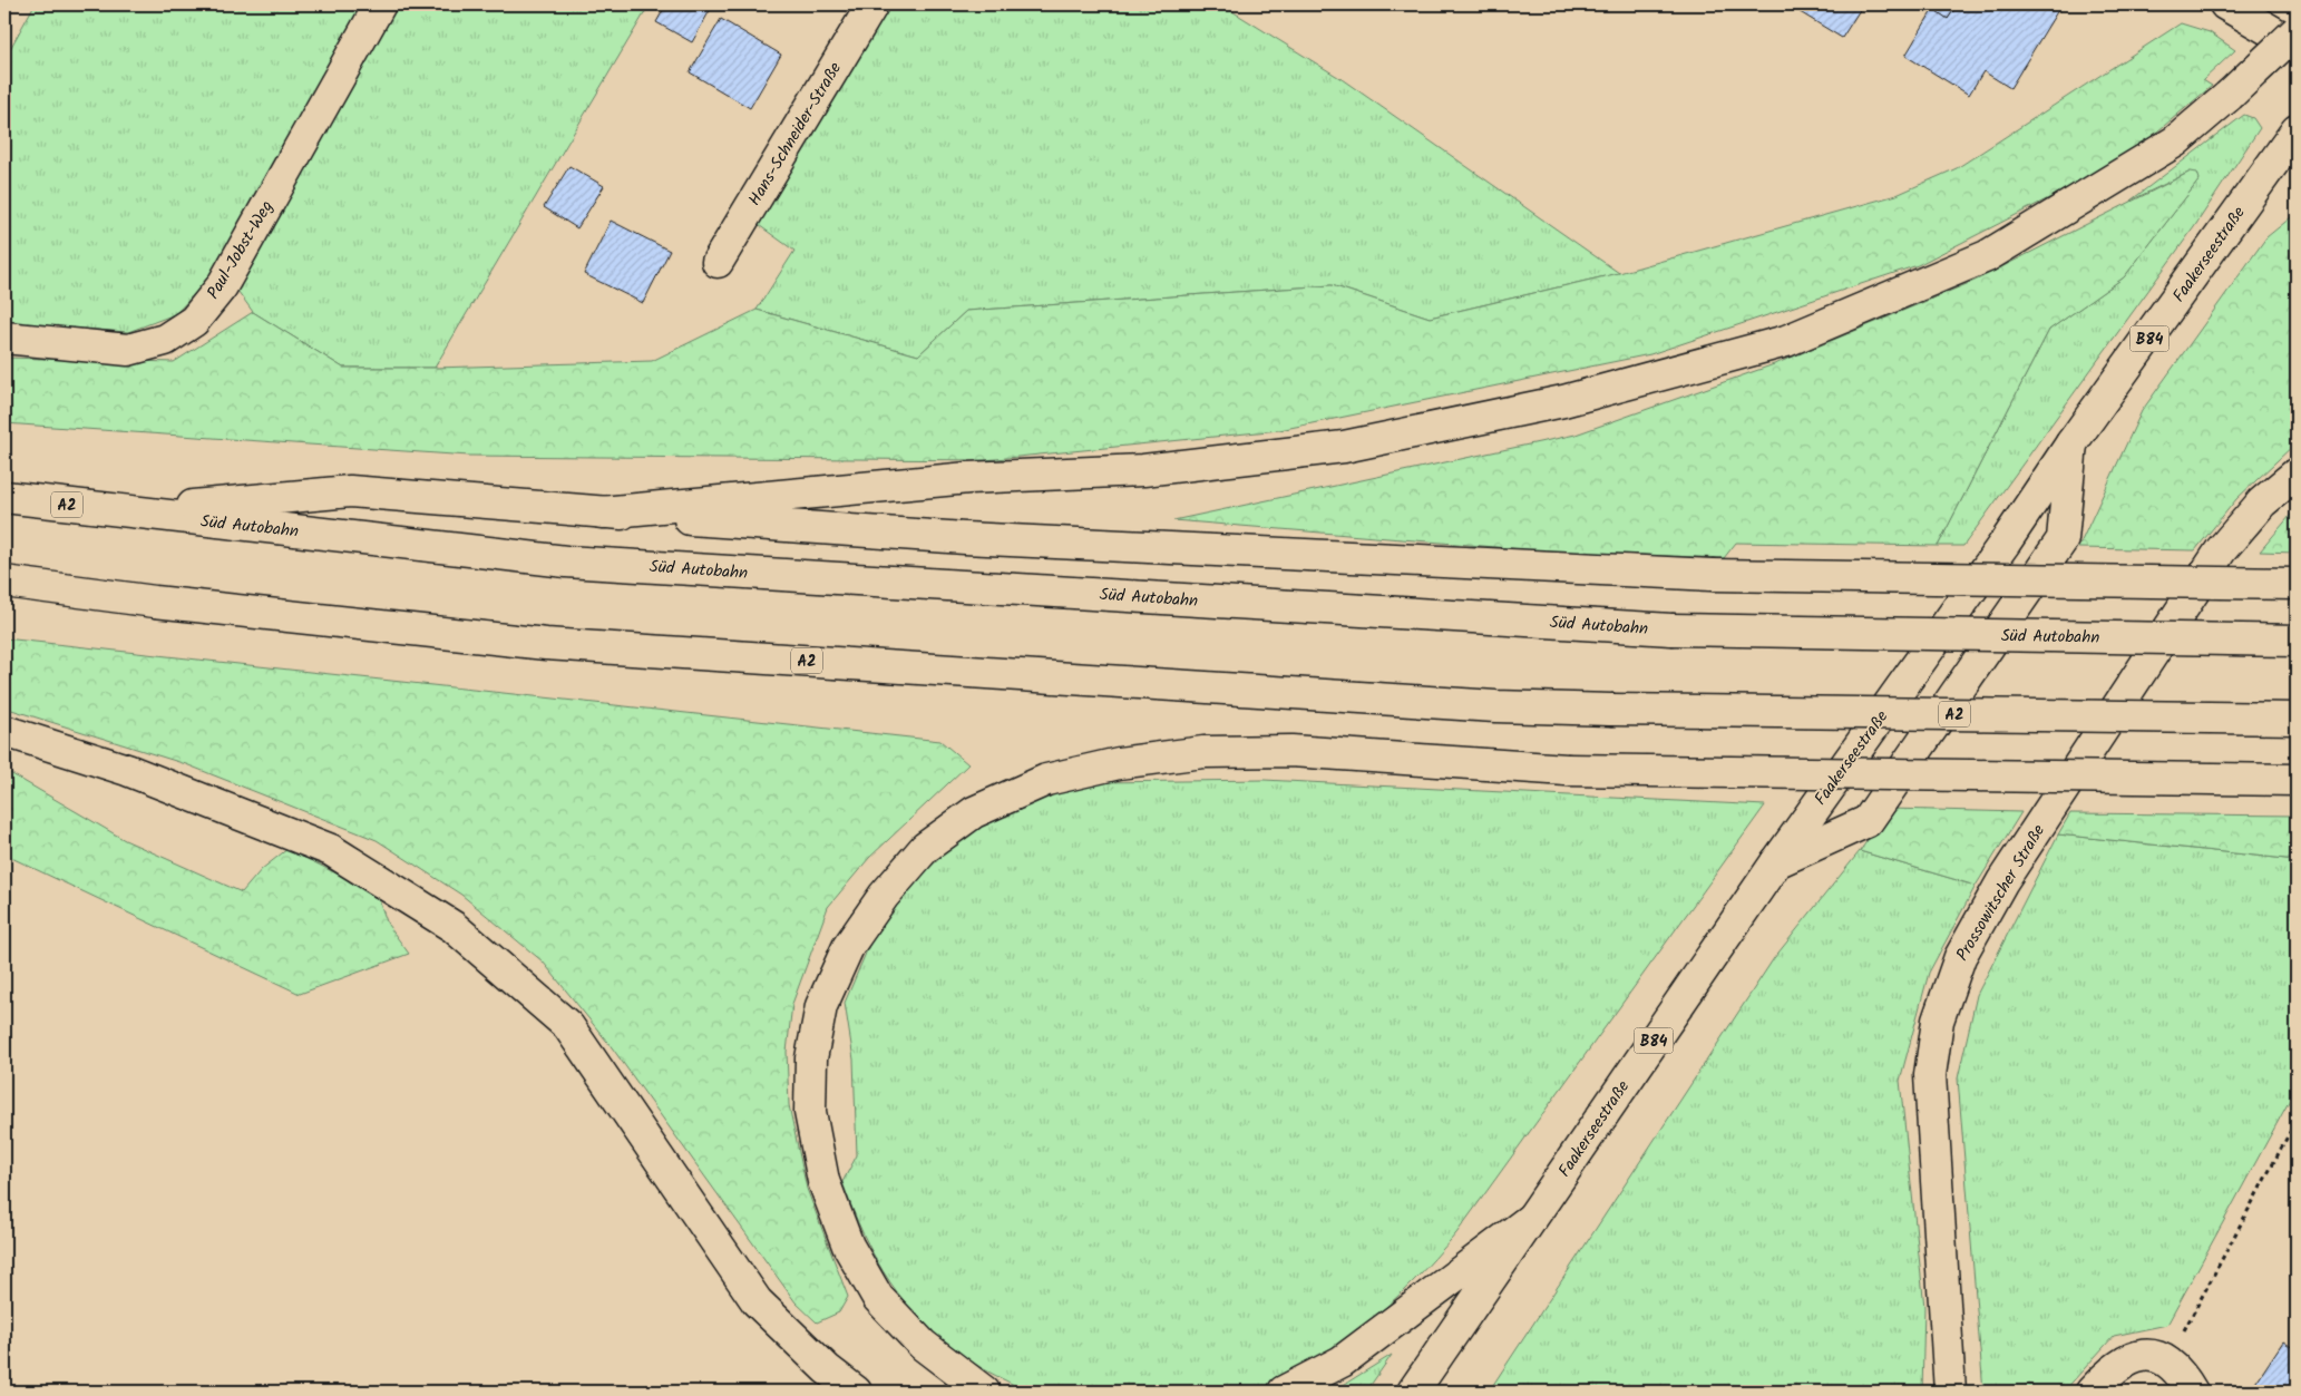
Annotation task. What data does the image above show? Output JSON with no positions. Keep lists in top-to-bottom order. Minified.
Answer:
{"streets":{"main road":["Hans-Schneider-Straße","Paul-Jobst-Weg","Faakerseestraße","B84","A2","Süd Autobahn","Prossowitscher Straße"]}}
